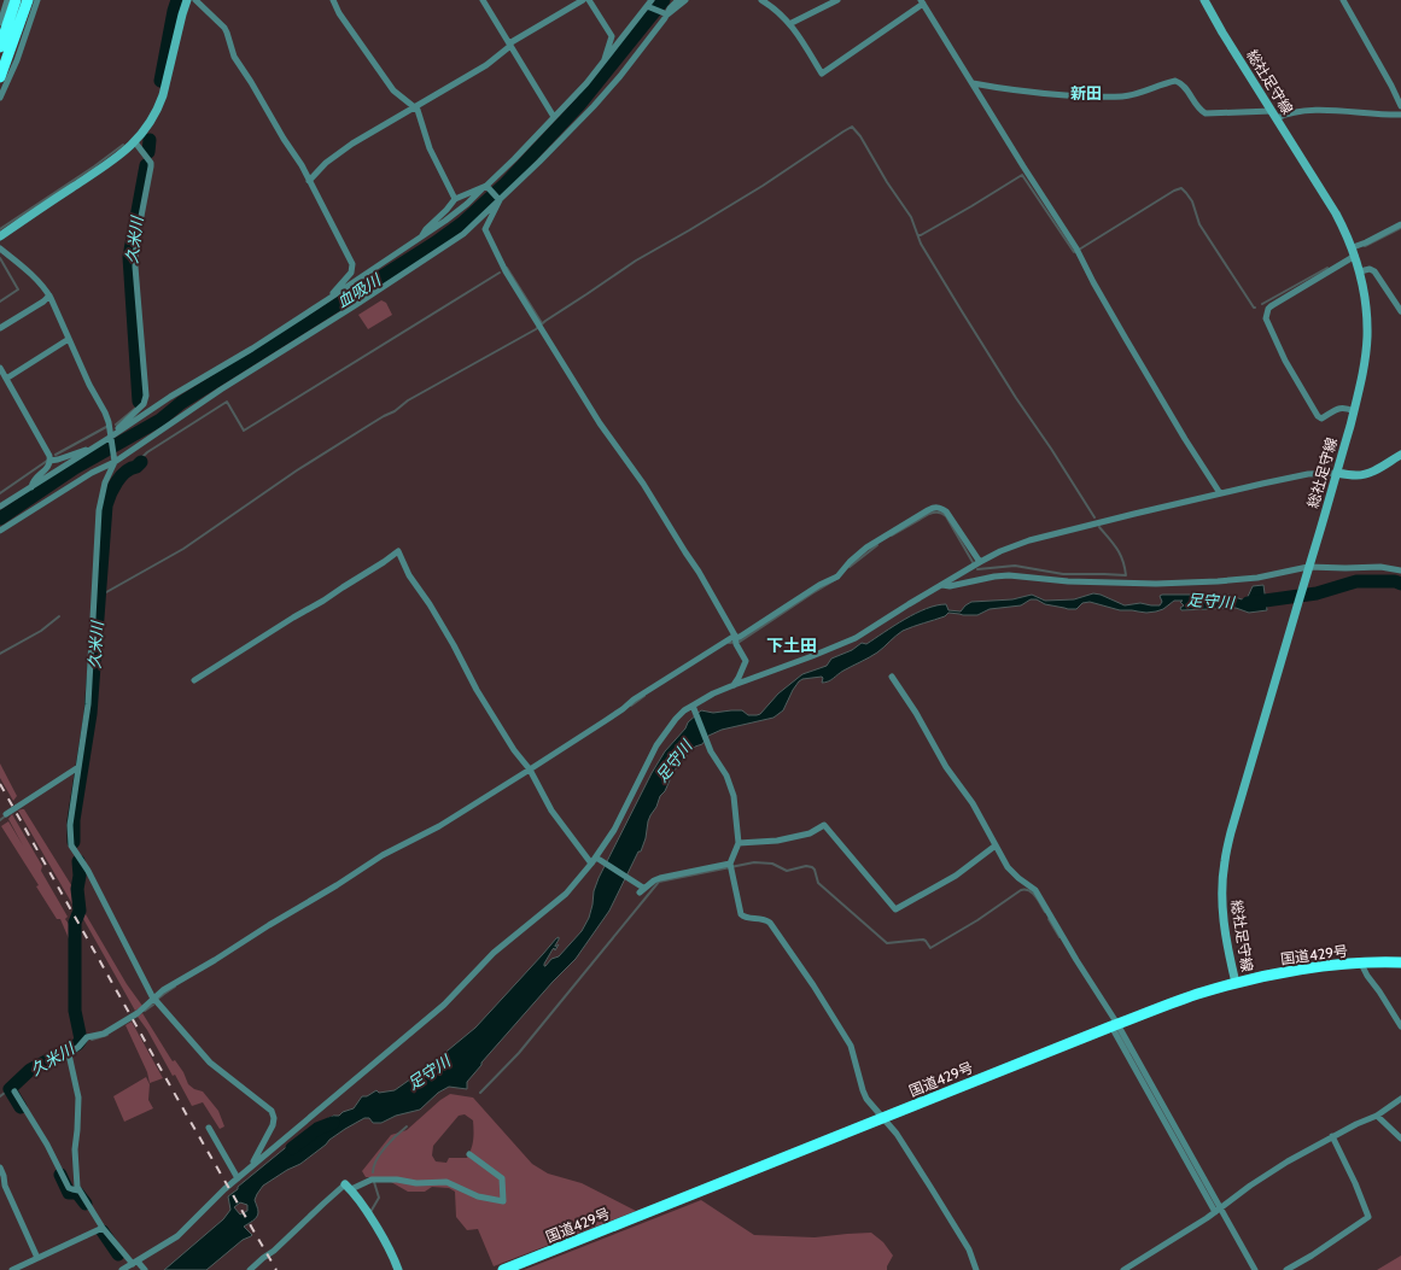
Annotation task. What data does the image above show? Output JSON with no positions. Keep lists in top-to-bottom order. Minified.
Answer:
{"streets":{"highway":["国道429号"],"main road":["総社足守線"]},"crossings":[["総社足守線","国道429号"]],"districts":["新田","下土田"],"water":["久米川","血吸川","足守川"]}
